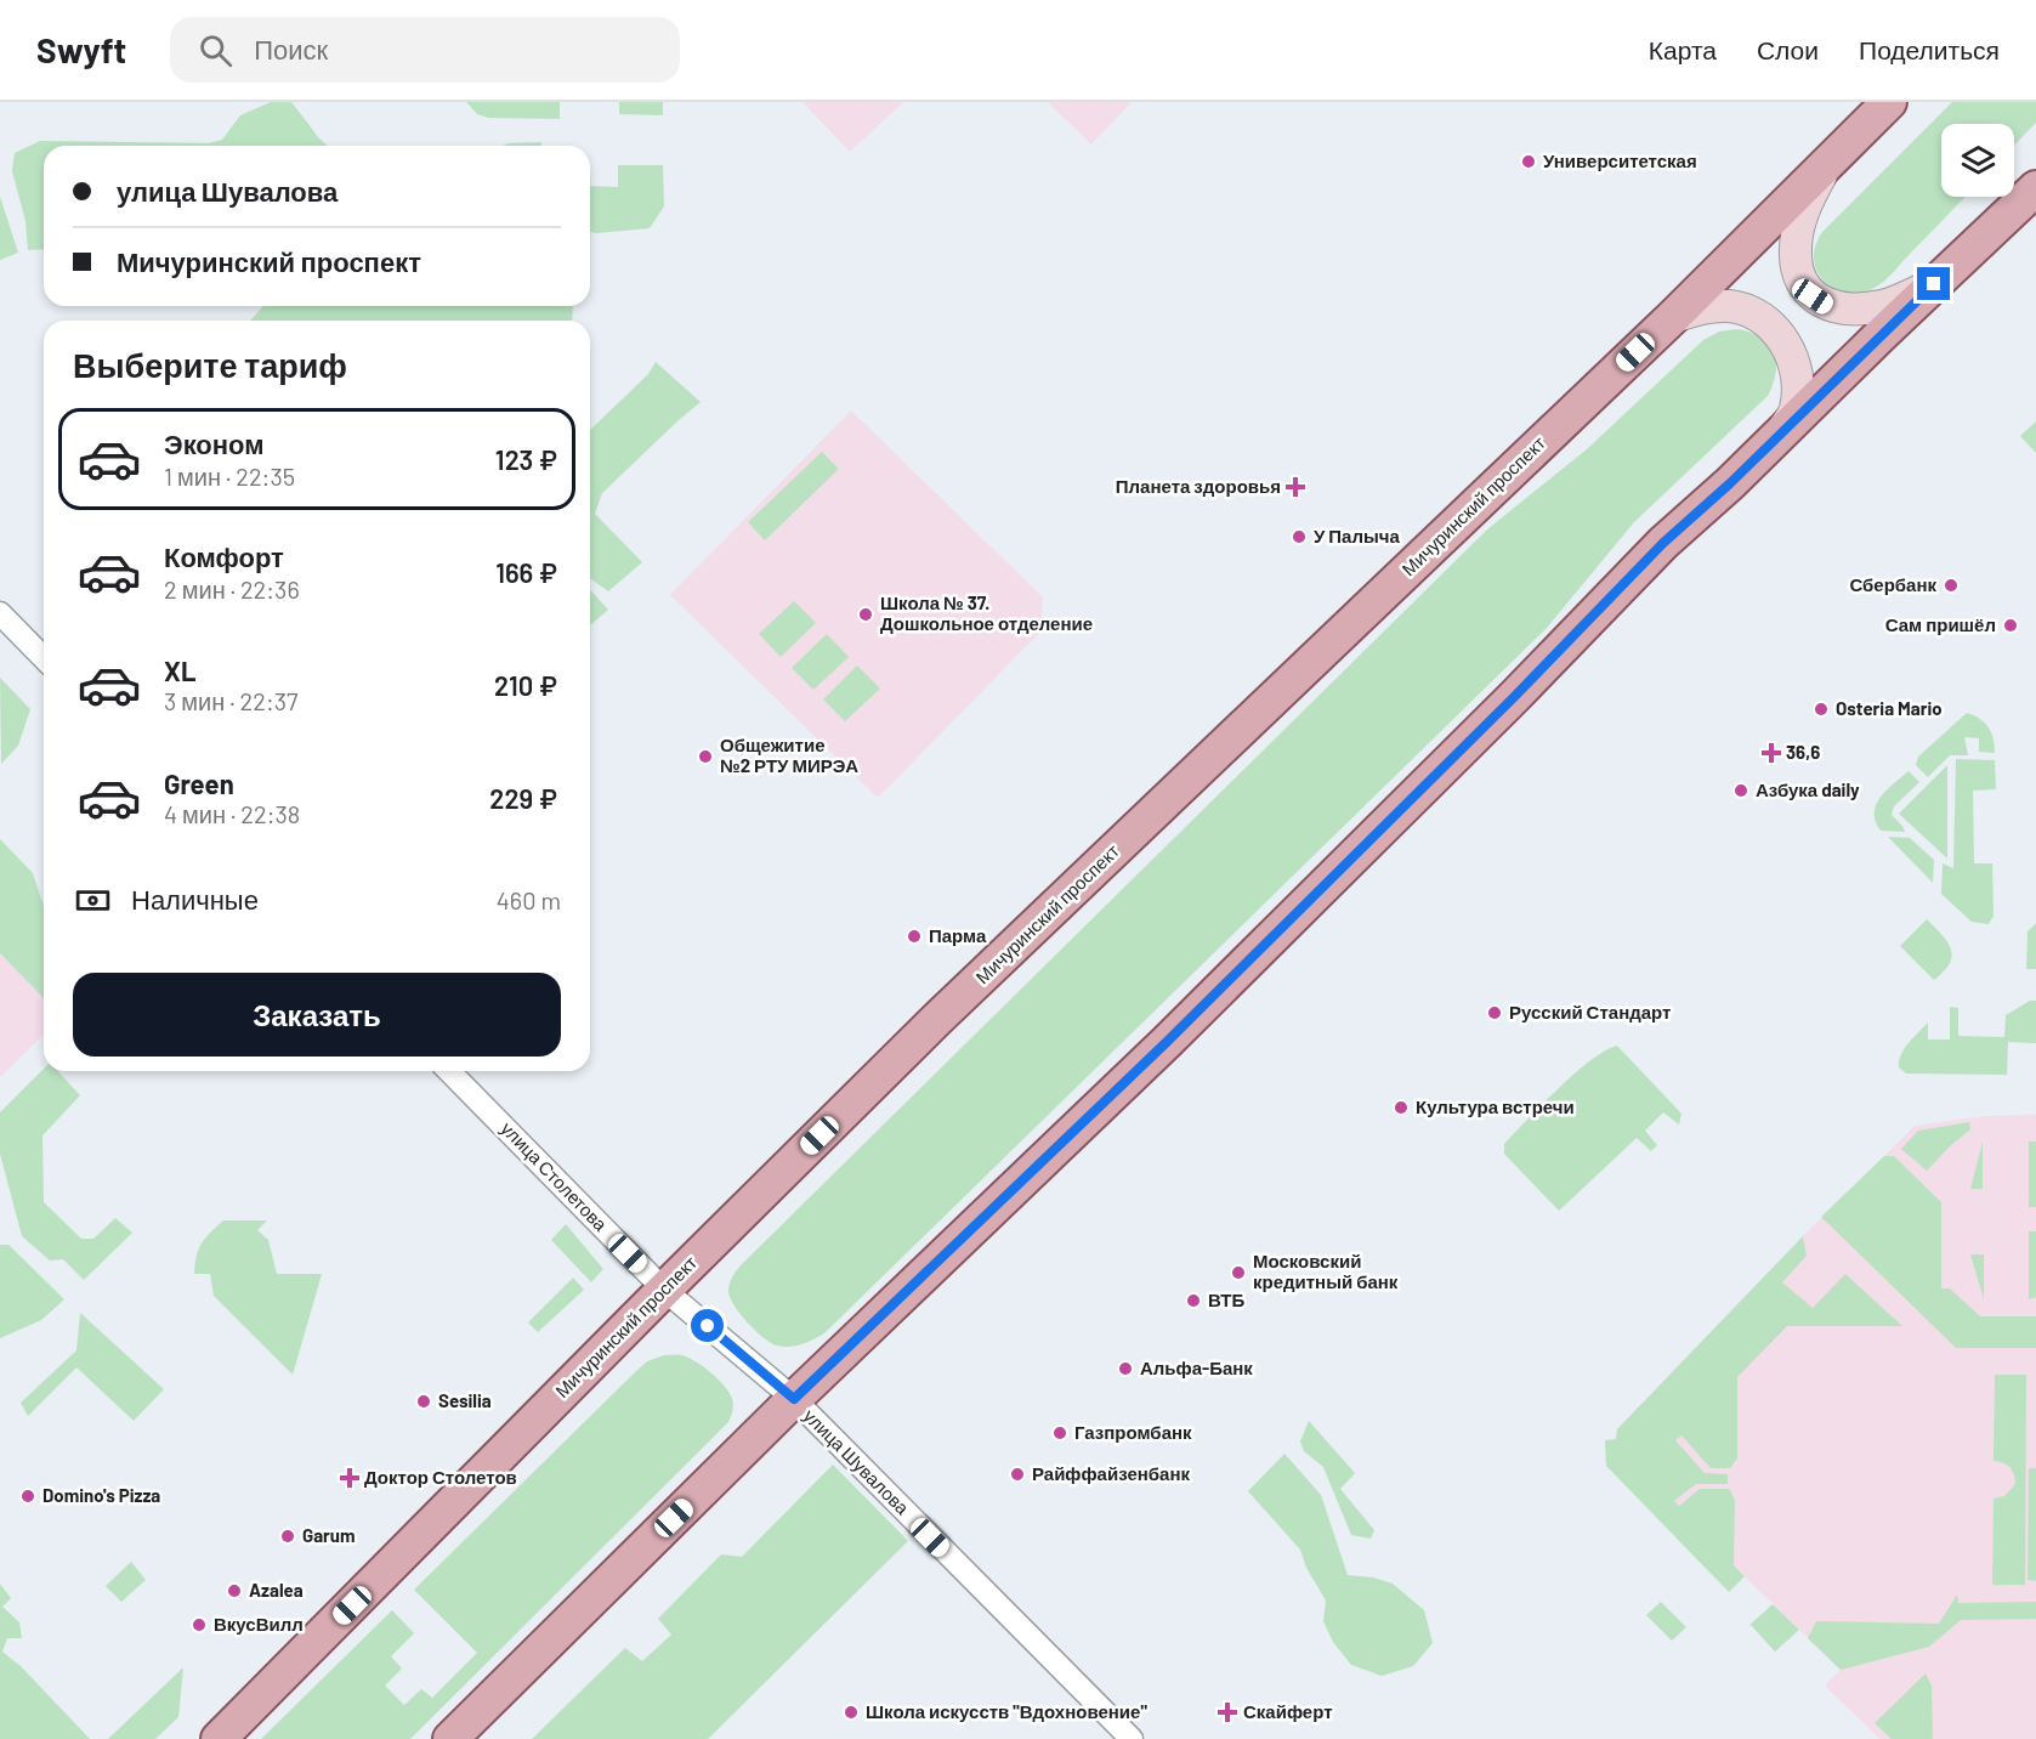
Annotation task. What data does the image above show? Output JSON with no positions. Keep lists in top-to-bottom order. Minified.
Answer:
{"streets":{"main road":["Мичуринский проспект"],"street":["улица Столетова","улица Шувалова"]},"crossings":[["Мичуринский проспект","улица Столетова"],["Мичуринский проспект","улица Шувалова"],["улица Столетова","улица Шувалова"]],"places":{"other":["Университетская","У Палыча","Сбербанк","Школа № 37. Дошкольное отделение","Сам пришёл","Osteria Mario","Общежитие №2 РТУ МИРЭА","Азбука daily","Парма","Русский Стандарт","Культура встречи","Московский кредитный банк","ВТБ","Альфа-Банк","Sesilia","Газпромбанк","Райффайзенбанк","Domino's Pizza","Garum","Azalea","ВкусВилл","Школа искусств \"Вдохновение\""],"health":["Планета здоровья","36,6","Доктор Столетов","Скайферт"]},"page":{"header":"Swyft","search":"Поиск","nav":["Карта","Слои","Поделиться"],"banner":["улица Шувалова","Мичуринский проспект"],"heading":"Выберите тариф","list":[{"name":"Эконом","note":"1 мин · 22:35","value":"123 ₽"},{"name":"Комфорт","note":"2 мин · 22:36","value":"166 ₽"},{"name":"XL","note":"3 мин · 22:37","value":"210 ₽"},{"name":"Green","note":"4 мин · 22:38","value":"229 ₽"}],"pay":["Наличные","460 m"],"buttons":"Заказать"}}
